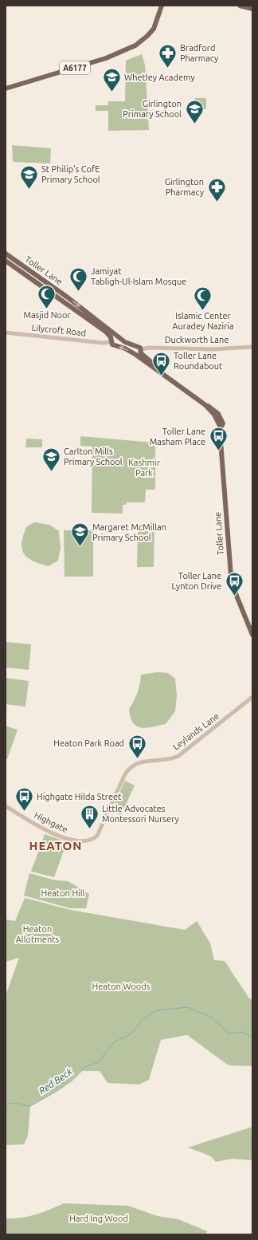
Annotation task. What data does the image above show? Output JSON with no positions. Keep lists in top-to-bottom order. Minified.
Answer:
{"streets":{"main road":["A6177","Toller Lane"],"street":["Lilycroft Road","Duckworth Lane","Leylands Lane","Highgate"]},"crossings":[["Toller Lane","Lilycroft Road"],["Toller Lane","Duckworth Lane"],["Leylands Lane","Highgate"]],"districts":["HEATON"],"water":["Red Beck"],"parks":["Kashmir Park","Heaton Hill","Heaton Allotments","Heaton Woods","Hard Ing Wood"],"places":{"pharmacy":["Bradford Pharmacy","Girlington Pharmacy"],"school or university":["Whetley Academy","Girlington Primary School","St Philip's CofE Primary School","Carlton Mills Primary School","Margaret McMillan Primary School"],"mosque":["Jamiyat Tabligh-Ul-Islam Mosque","Masjid Noor","Islamic Center Auradey Naziria"],"bus stop":["Toller Lane Roundabout","Toller Lane Masham Place","Toller Lane Lynton Drive","Heaton Park Road","Highgate Hilda Street"],"building":["Little Advocates Montessori Nursery"]}}
